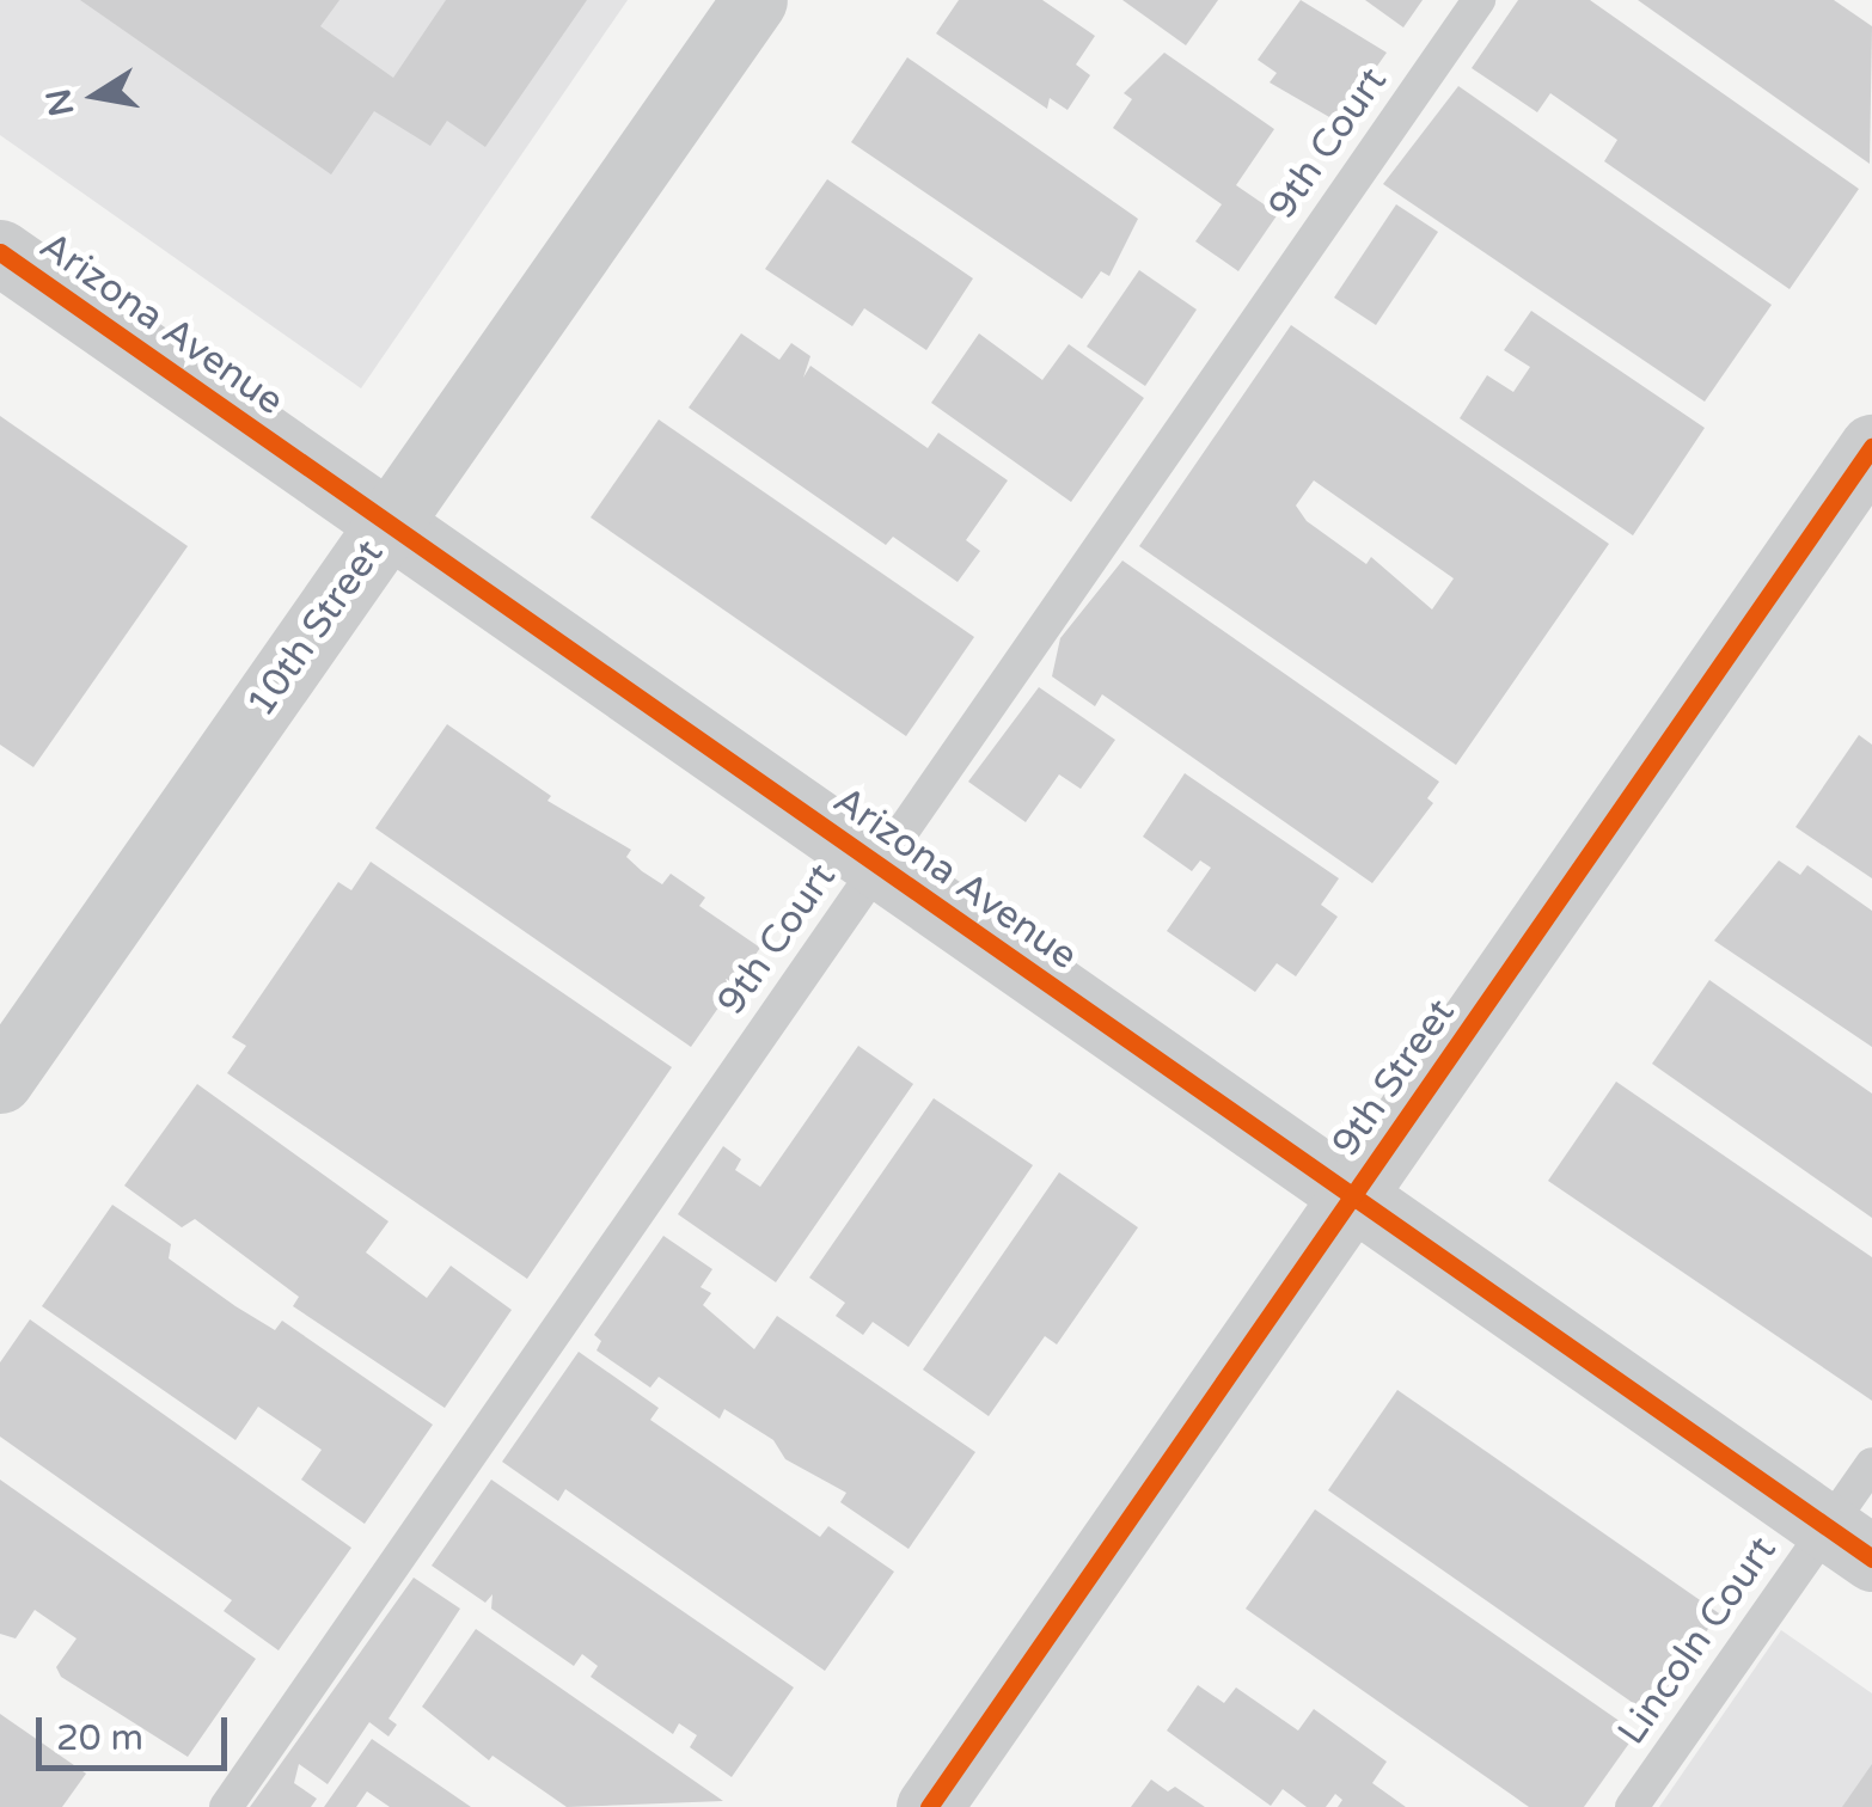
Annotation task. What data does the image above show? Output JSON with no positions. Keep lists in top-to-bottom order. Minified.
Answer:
{"streets":{"street":["Arizona Avenue","10th Street","9th Street"],"lane":["9th Court","Lincoln Court"]},"crossings":[["9th Court","Arizona Avenue"],["Arizona Avenue","10th Street"],["Arizona Avenue","9th Street"],["Arizona Avenue","Lincoln Court"]],"scale_bar":"20 m","north":"left"}
